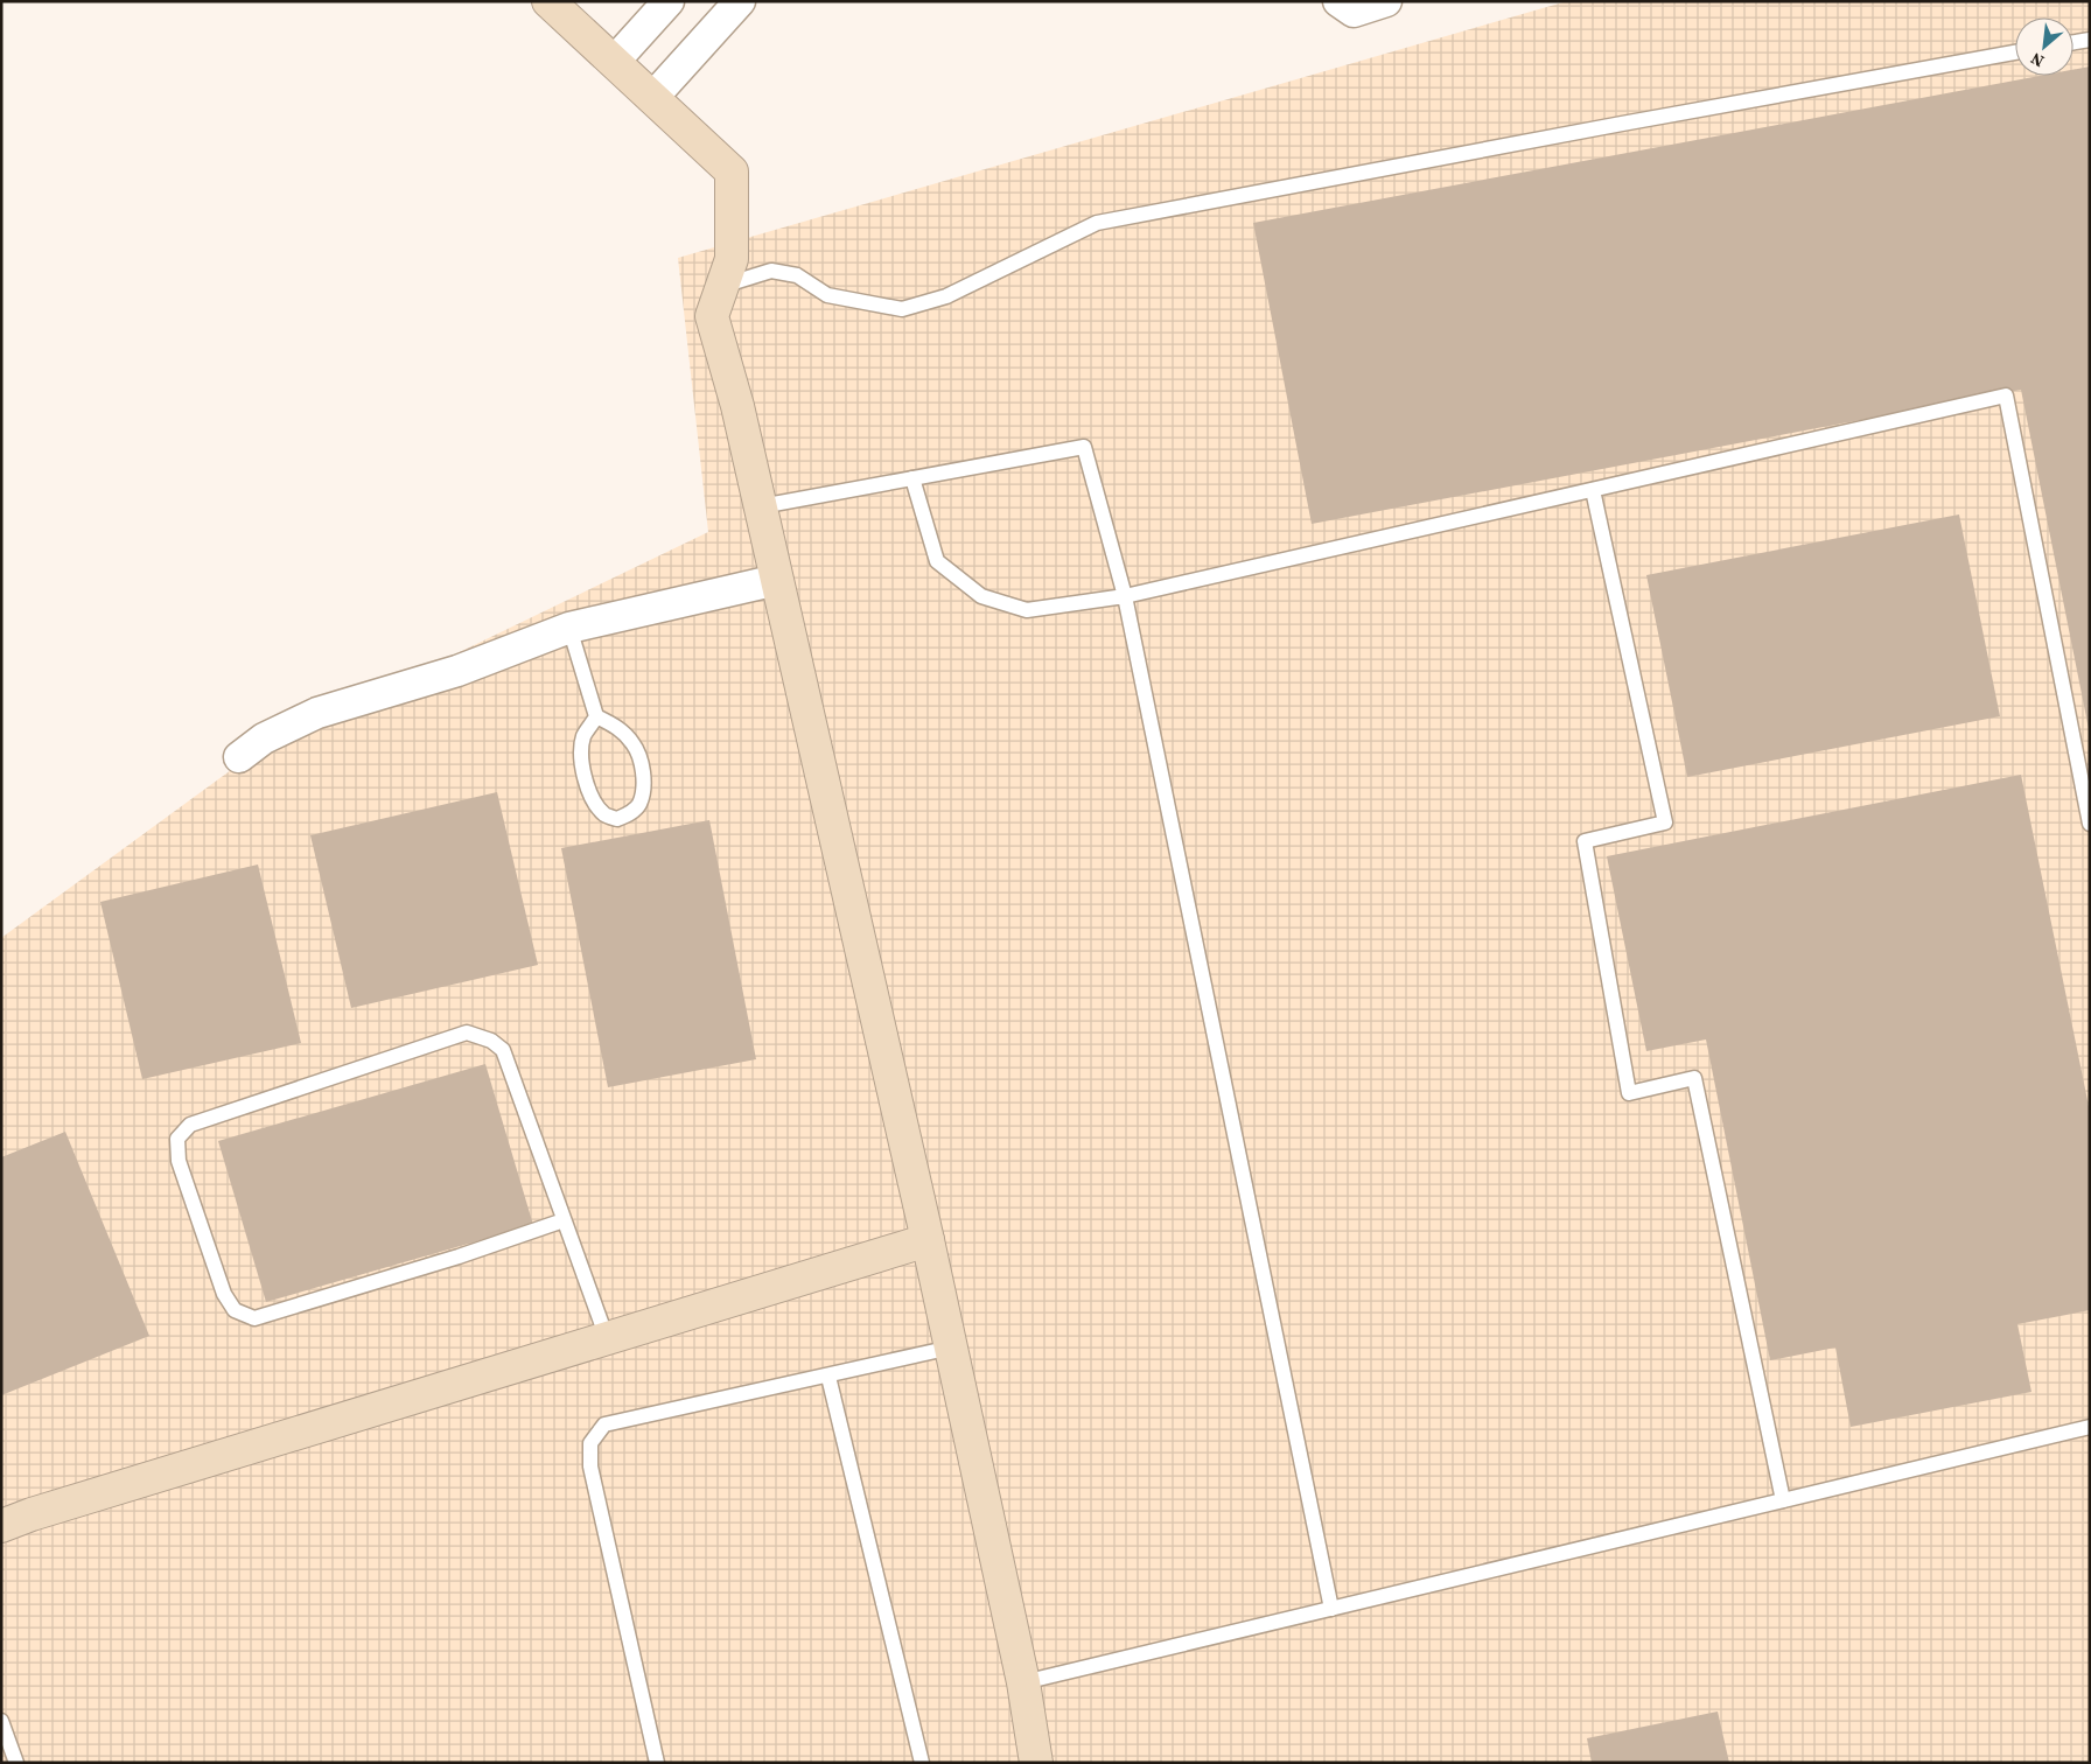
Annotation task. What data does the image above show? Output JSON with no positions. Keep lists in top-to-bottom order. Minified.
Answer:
{"north":"bottom left"}
